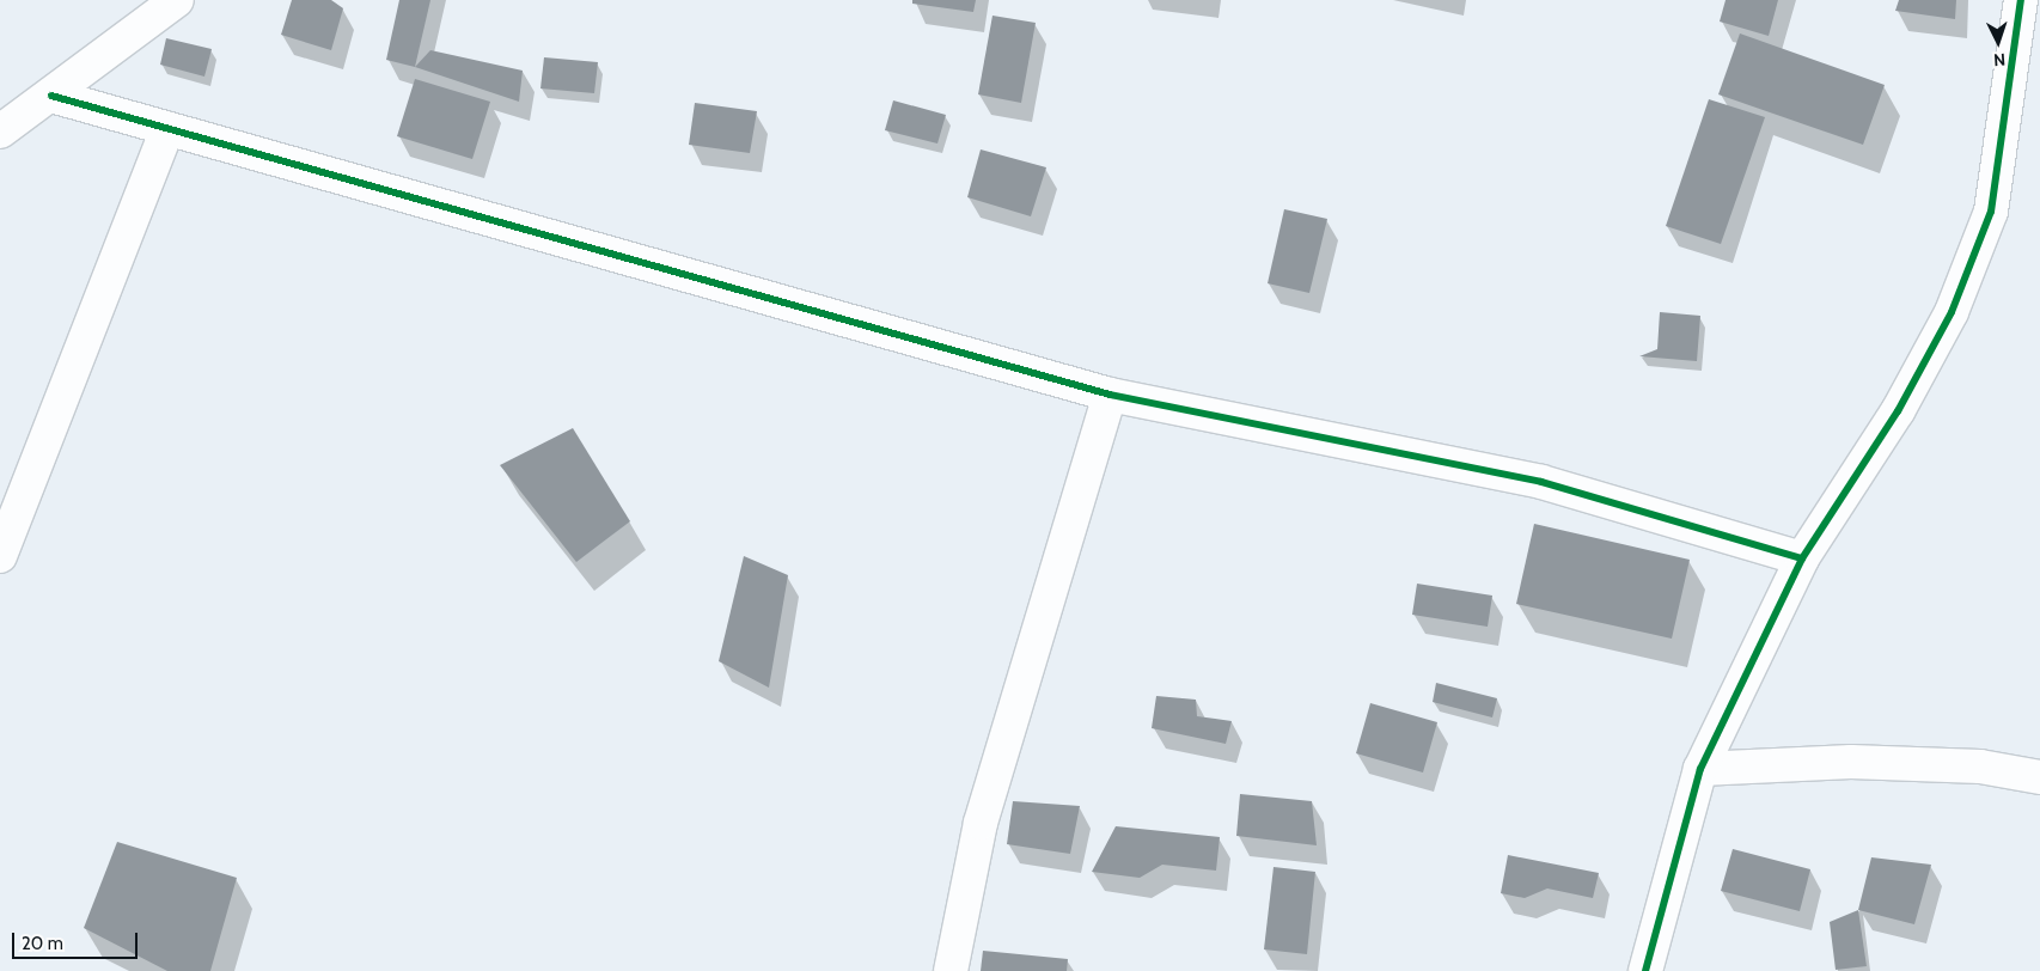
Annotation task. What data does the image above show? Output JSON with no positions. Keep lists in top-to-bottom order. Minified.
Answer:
{"scale_bar":"20 m","north":"bottom"}
